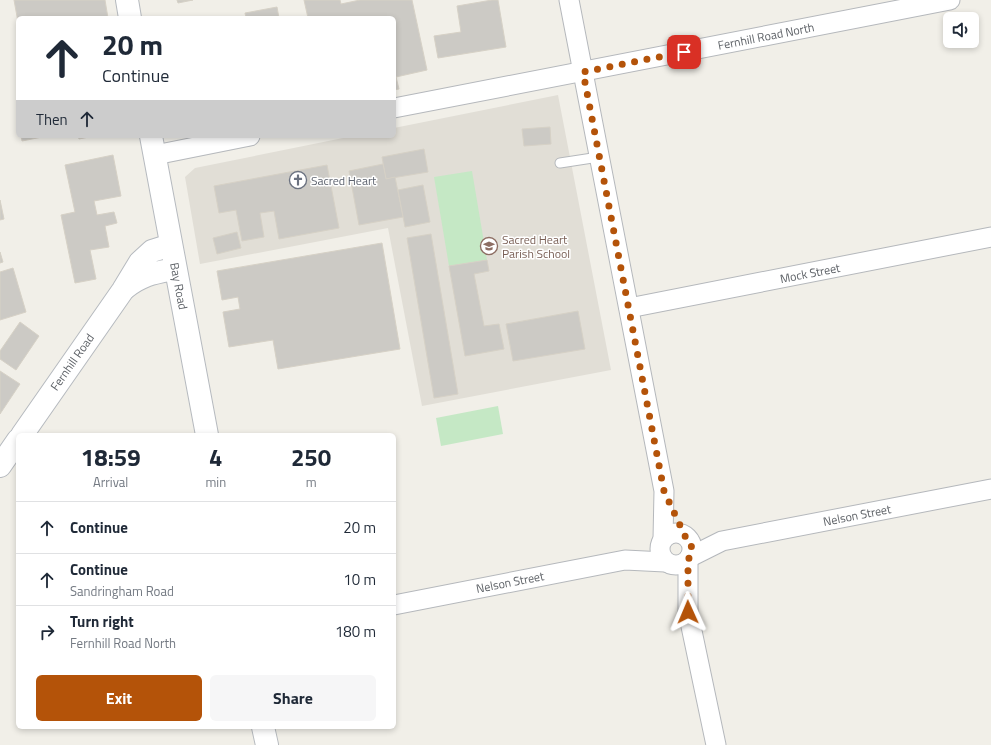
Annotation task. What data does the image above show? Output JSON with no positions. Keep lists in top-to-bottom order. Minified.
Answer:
{"streets":{"street":["Fernhill Road North","Mock Street","Bay Road","Fernhill Road","Nelson Street"]},"crossings":[["Bay Road","Fernhill Road"]],"places":{"church":["Sacred Heart"],"school or university":["Sacred Heart Parish School"]},"page":{"turn":["20 m","Continue"],"then":"Then","eta":["18:59","Arrival","4","min","250","m"],"list":[{"name":"Continue","value":"20 m"},{"name":"Continue","note":"Sandringham Road","value":"10 m"},{"name":"Turn right","note":"Fernhill Road North","value":"180 m"}],"buttons":["Exit","Share"]}}
